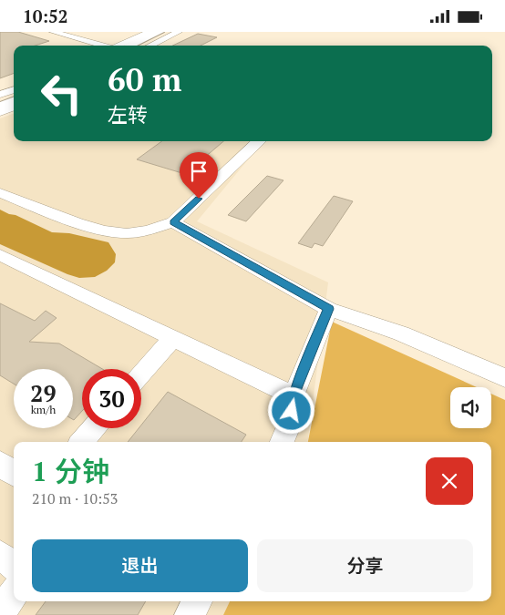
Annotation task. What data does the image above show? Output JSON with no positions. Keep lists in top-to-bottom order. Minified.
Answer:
{"page":{"status":"10:52","turn":["60 m","左转"],"speed":"29 km/h","limit":"30","heading":["1 分钟","210 m · 10:53"],"buttons":["退出","分享"]}}
